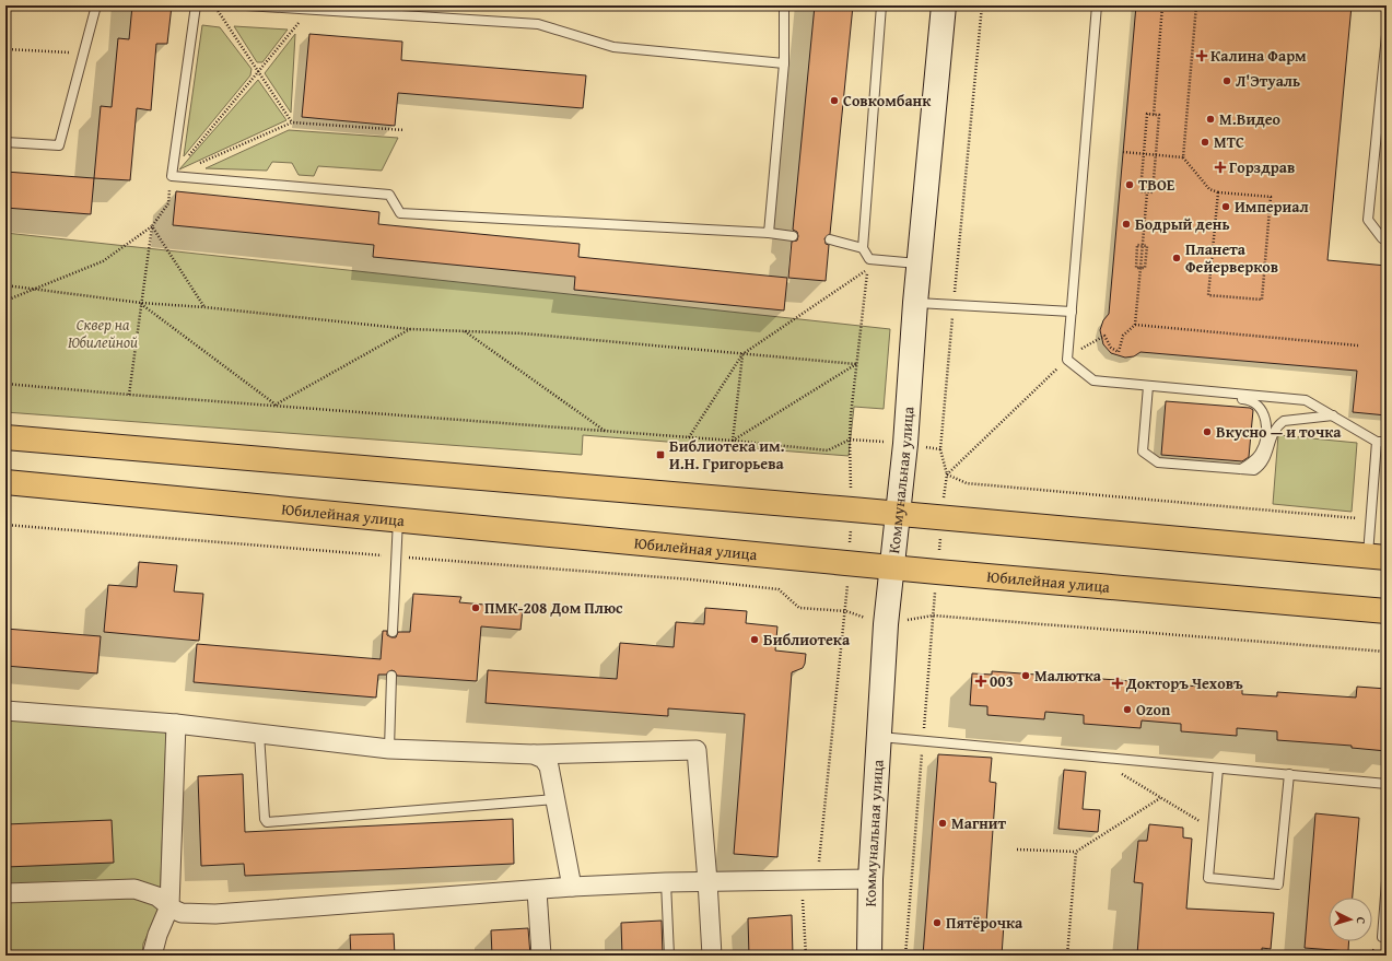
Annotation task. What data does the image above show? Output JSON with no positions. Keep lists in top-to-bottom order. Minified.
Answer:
{"streets":{"highway":["Юбилейная улица"],"main road":["Коммунальная улица"]},"crossings":[["Коммунальная улица","Юбилейная улица"]],"parks":["Сквер на Юбилейной"],"places":{"health":["Калина Фарм","Горздрав","003","Докторъ Чеховъ"],"other":["Л'Этуаль","Совкомбанк","М.Видео","МТС","ТВОЕ","Империал","Бодрый день","Планета Фейерверков","Вкусно — и точка","ПМК-208 Дом Плюс","Библиотека","Малютка","Ozon","Магнит","Пятёрочка"],"transit":["Библиотека им. И.Н. Григорьева"]},"north":"right"}
